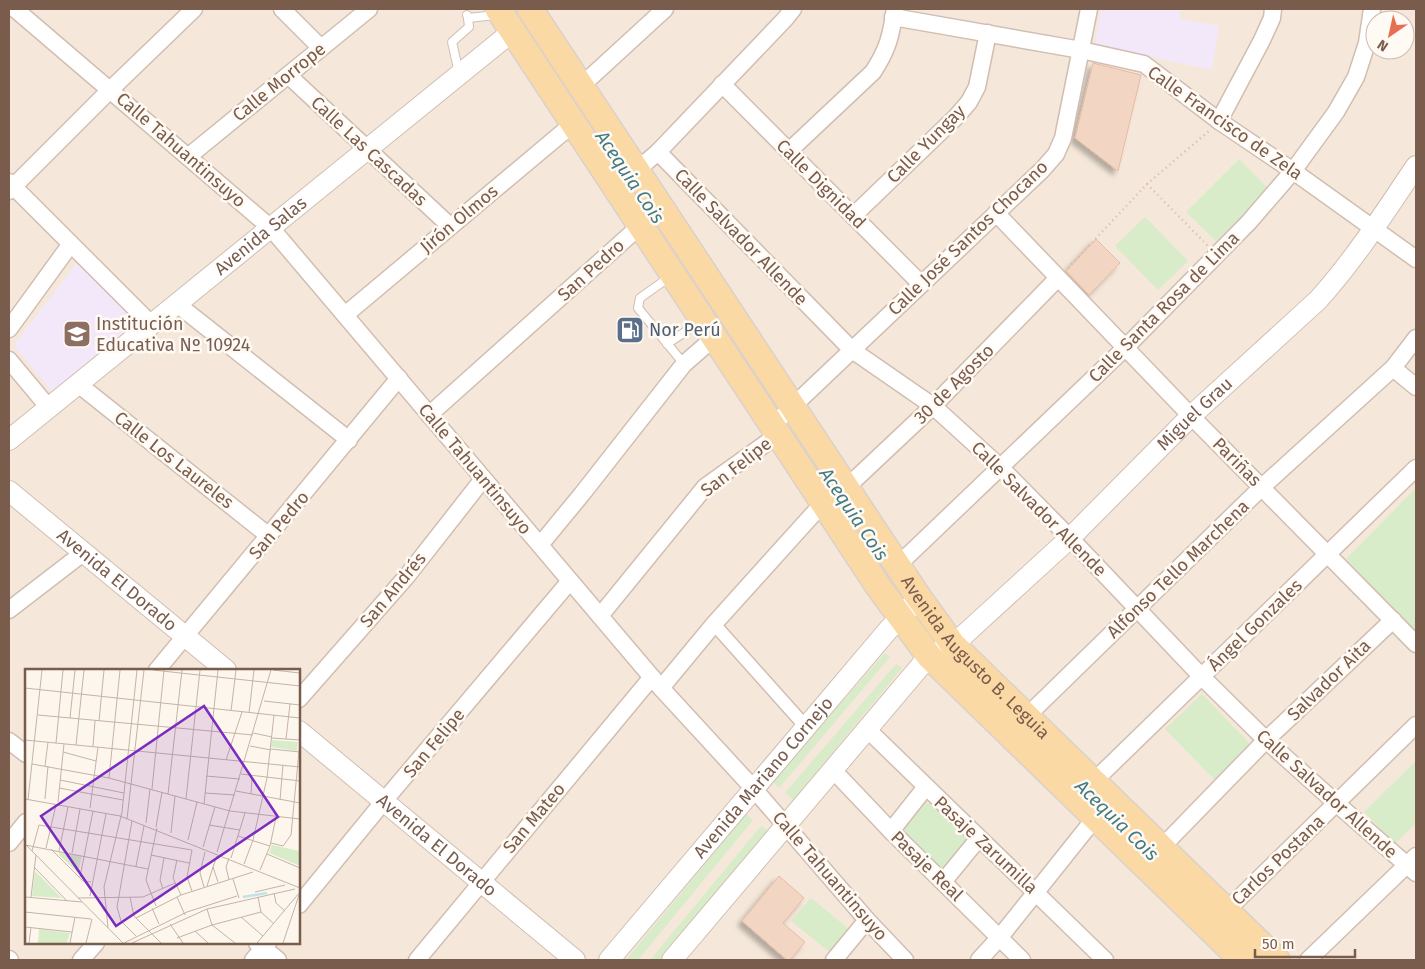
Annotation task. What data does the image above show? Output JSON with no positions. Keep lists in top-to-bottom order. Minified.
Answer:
{"streets":{"main road":["Avenida Augusto B. Leguia"],"street":["Calle Morrope","Calle Francisco de Zela","Calle Yungay","Calle Tahuantinsuyo","Calle Las Cascadas","Calle Dignidad","Jirón Olmos","Avenida Salas","Calle Salvador Allende","Calle José Santos Chocano","San Pedro","Calle Santa Rosa de Lima","30 de Agosto","Miguel Grau","Calle Los Laureles","Pariñas","San Felipe","Alfonso Tello Marchena","Avenida El Dorado","San Andrés","Ángel Gonzales","Salvador Aita","Avenida Mariano Cornejo","San Mateo","Pasaje Zarumilla","Carlos Postana","Pasaje Real"]},"crossings":[["Calle Morrope","Calle Tahuantinsuyo"],["Calle Morrope","Calle Las Cascadas"],["Calle Francisco de Zela","Calle Yungay"],["Calle Francisco de Zela","Calle José Santos Chocano"],["Calle Francisco de Zela","Calle Santa Rosa de Lima"],["Calle Francisco de Zela","Miguel Grau"],["Calle Yungay","Calle Dignidad"],["Calle Tahuantinsuyo","Jirón Olmos"],["Calle Tahuantinsuyo","Avenida Salas"],["Calle Tahuantinsuyo","San Pedro"],["Calle Tahuantinsuyo","San Felipe"],["Calle Tahuantinsuyo","San Andrés"],["Calle Tahuantinsuyo","Avenida Mariano Cornejo"],["Calle Tahuantinsuyo","San Mateo"],["Calle Las Cascadas","Jirón Olmos"],["Calle Las Cascadas","Avenida Salas"],["Calle Dignidad","Calle José Santos Chocano"],["Jirón Olmos","Avenida Augusto B. Leguia"],["Avenida Salas","Calle Los Laureles"],["Avenida Salas","Avenida Augusto B. Leguia"],["Calle Salvador Allende","Calle José Santos Chocano"],["Calle Salvador Allende","Calle Santa Rosa de Lima"],["Calle Salvador Allende","30 de Agosto"],["Calle Salvador Allende","Miguel Grau"],["Calle Salvador Allende","Alfonso Tello Marchena"],["Calle Salvador Allende","Ángel Gonzales"],["Calle Salvador Allende","Salvador Aita"],["Calle Salvador Allende","Carlos Postana"],["Calle José Santos Chocano","Pariñas"],["Calle José Santos Chocano","San Felipe"],["Calle José Santos Chocano","Avenida Augusto B. Leguia"],["San Pedro","Calle Los Laureles"],["San Pedro","Avenida El Dorado"],["San Pedro","Avenida Augusto B. Leguia"],["Calle Santa Rosa de Lima","Pariñas"],["Calle Santa Rosa de Lima","Avenida Augusto B. Leguia"],["30 de Agosto","Pariñas"],["30 de Agosto","Avenida Augusto B. Leguia"],["Miguel Grau","Pariñas"],["Miguel Grau","Avenida Augusto B. Leguia"],["Pariñas","Alfonso Tello Marchena"],["Pariñas","Ángel Gonzales"],["Pariñas","Salvador Aita"],["San Felipe","Avenida El Dorado"],["San Felipe","Avenida Augusto B. Leguia"],["Alfonso Tello Marchena","Avenida Augusto B. Leguia"],["Avenida El Dorado","San Mateo"],["Ángel Gonzales","Avenida Augusto B. Leguia"],["Avenida Augusto B. Leguia","Salvador Aita"],["Avenida Augusto B. Leguia","Avenida Mariano Cornejo"],["Avenida Augusto B. Leguia","San Mateo"],["Avenida Augusto B. Leguia","Carlos Postana"]],"water":["Acequia Cois"],"places":{"fuel station":["Nor Perú"],"school or university":["Institución Educativa Nº 10924"]},"scale_bar":"50 m","north":"bottom left"}
